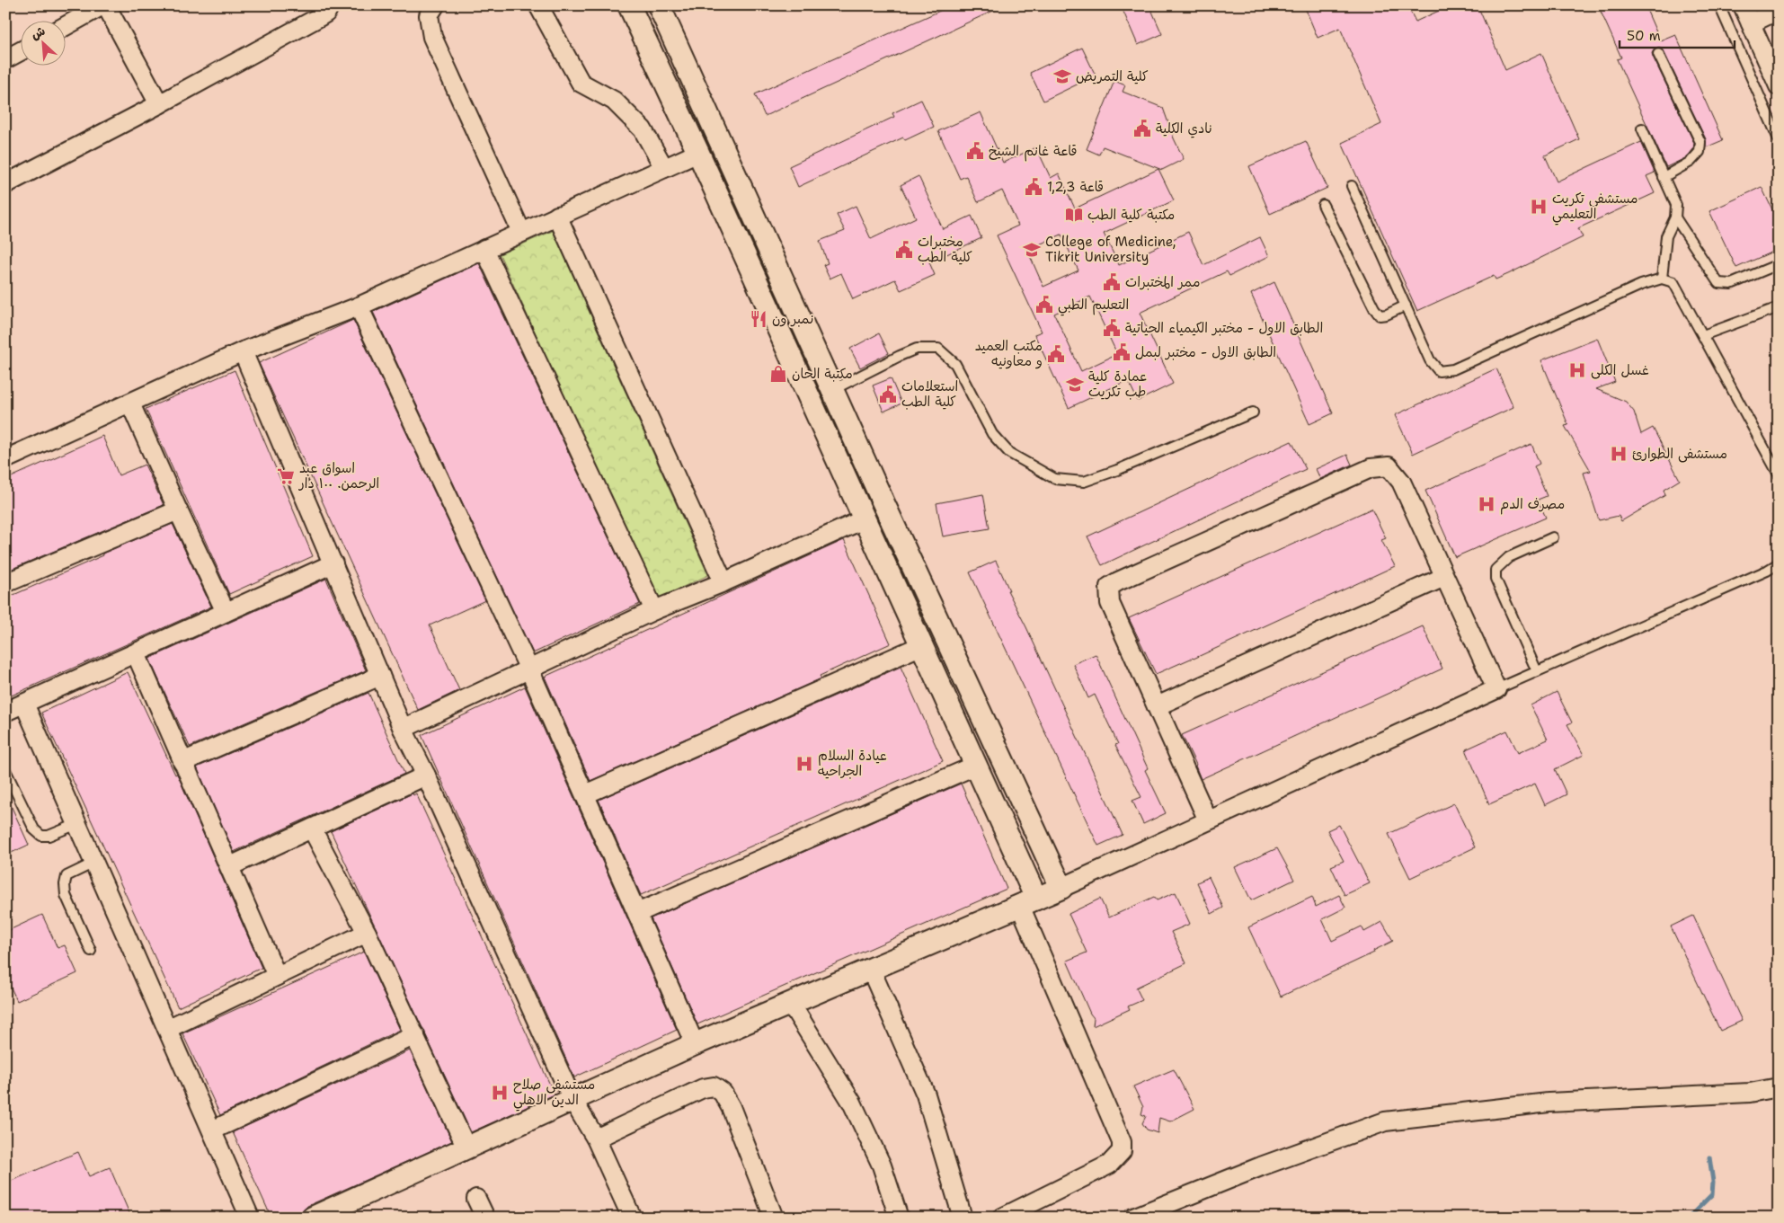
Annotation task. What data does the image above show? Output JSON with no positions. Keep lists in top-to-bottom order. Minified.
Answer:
{"places":{"school or university":["كلية التمريض","College of Medicine, Tikrit University","عمادة كلية طب تكريت"],"public building":["نادي الكلية","قاعة غانم الشيخ","قاعة 1,2,3","مختبرات كلية الطب","ممر المختبرات","التعليم الطبي","الطابق الاول - مختبر الكيمياء الحياتية","الطابق الاول - مختبر لبمل","مكتب العميد و معاونيه","استعلامات كلية الطب"],"hospital":["مستشفى تكريت التعليمي","غسل الكلى","مستشفى الطوارئ","مصرف الدم","عيادة السلام الجراحيه","مستشفى صلاح الدين الاهلي"],"library":["مكتبة كلية الطب"],"restaurant":["نمبر ون"],"shop":["مكتبة الحان"],"supermarket":["اسواق عبد الرحمن. ١٠٠ دار"]},"scale_bar":"50 m","north":"top left"}
